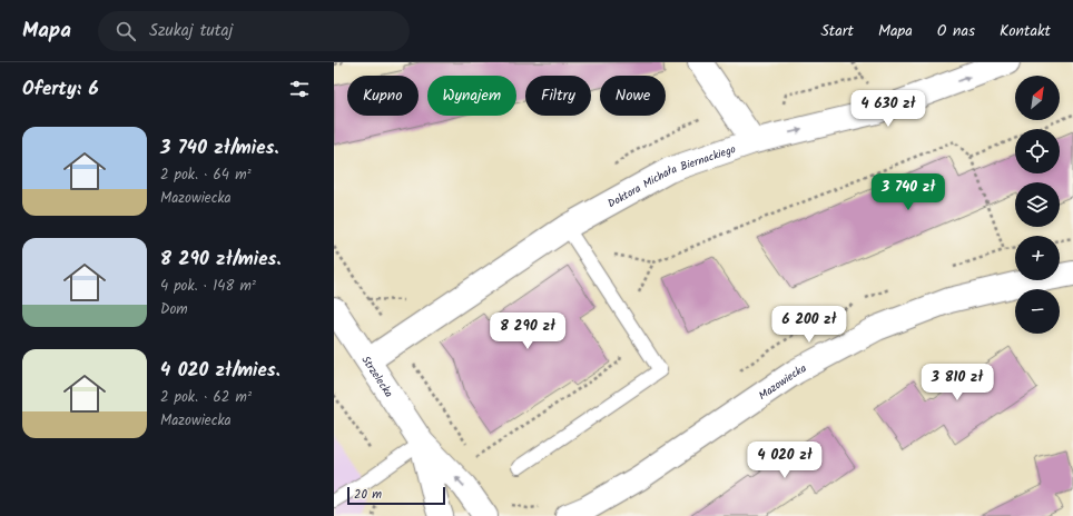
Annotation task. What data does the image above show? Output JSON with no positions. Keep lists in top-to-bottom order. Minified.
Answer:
{"streets":{"street":["Doktora Michała Biernackiego","Strzelecka","Mazowiecka"]},"crossings":[["Doktora Michała Biernackiego","Strzelecka"]],"one_way":["Doktora Michała Biernackiego"],"scale_bar":"20 m","north":"top right","page":{"header":"Mapa","search":"Szukaj tutaj","nav":["Start","Mapa","O nas","Kontakt"],"heading":"Oferty: 6","map_buttons":["+","−"],"chip":["Kupno","Wynajem","Filtry","Nowe"],"price":["4 630 zł","3 740 zł","6 200 zł","8 290 zł","3 810 zł","4 020 zł"],"list":[{"name":"3 740 zł/mies.","note":"2 pok. · 64 m² · Mazowiecka"},{"name":"8 290 zł/mies.","note":"4 pok. · 148 m² · Dom"},{"name":"4 020 zł/mies.","note":"2 pok. · 62 m² · Mazowiecka"}],"scale":"20 m"}}
